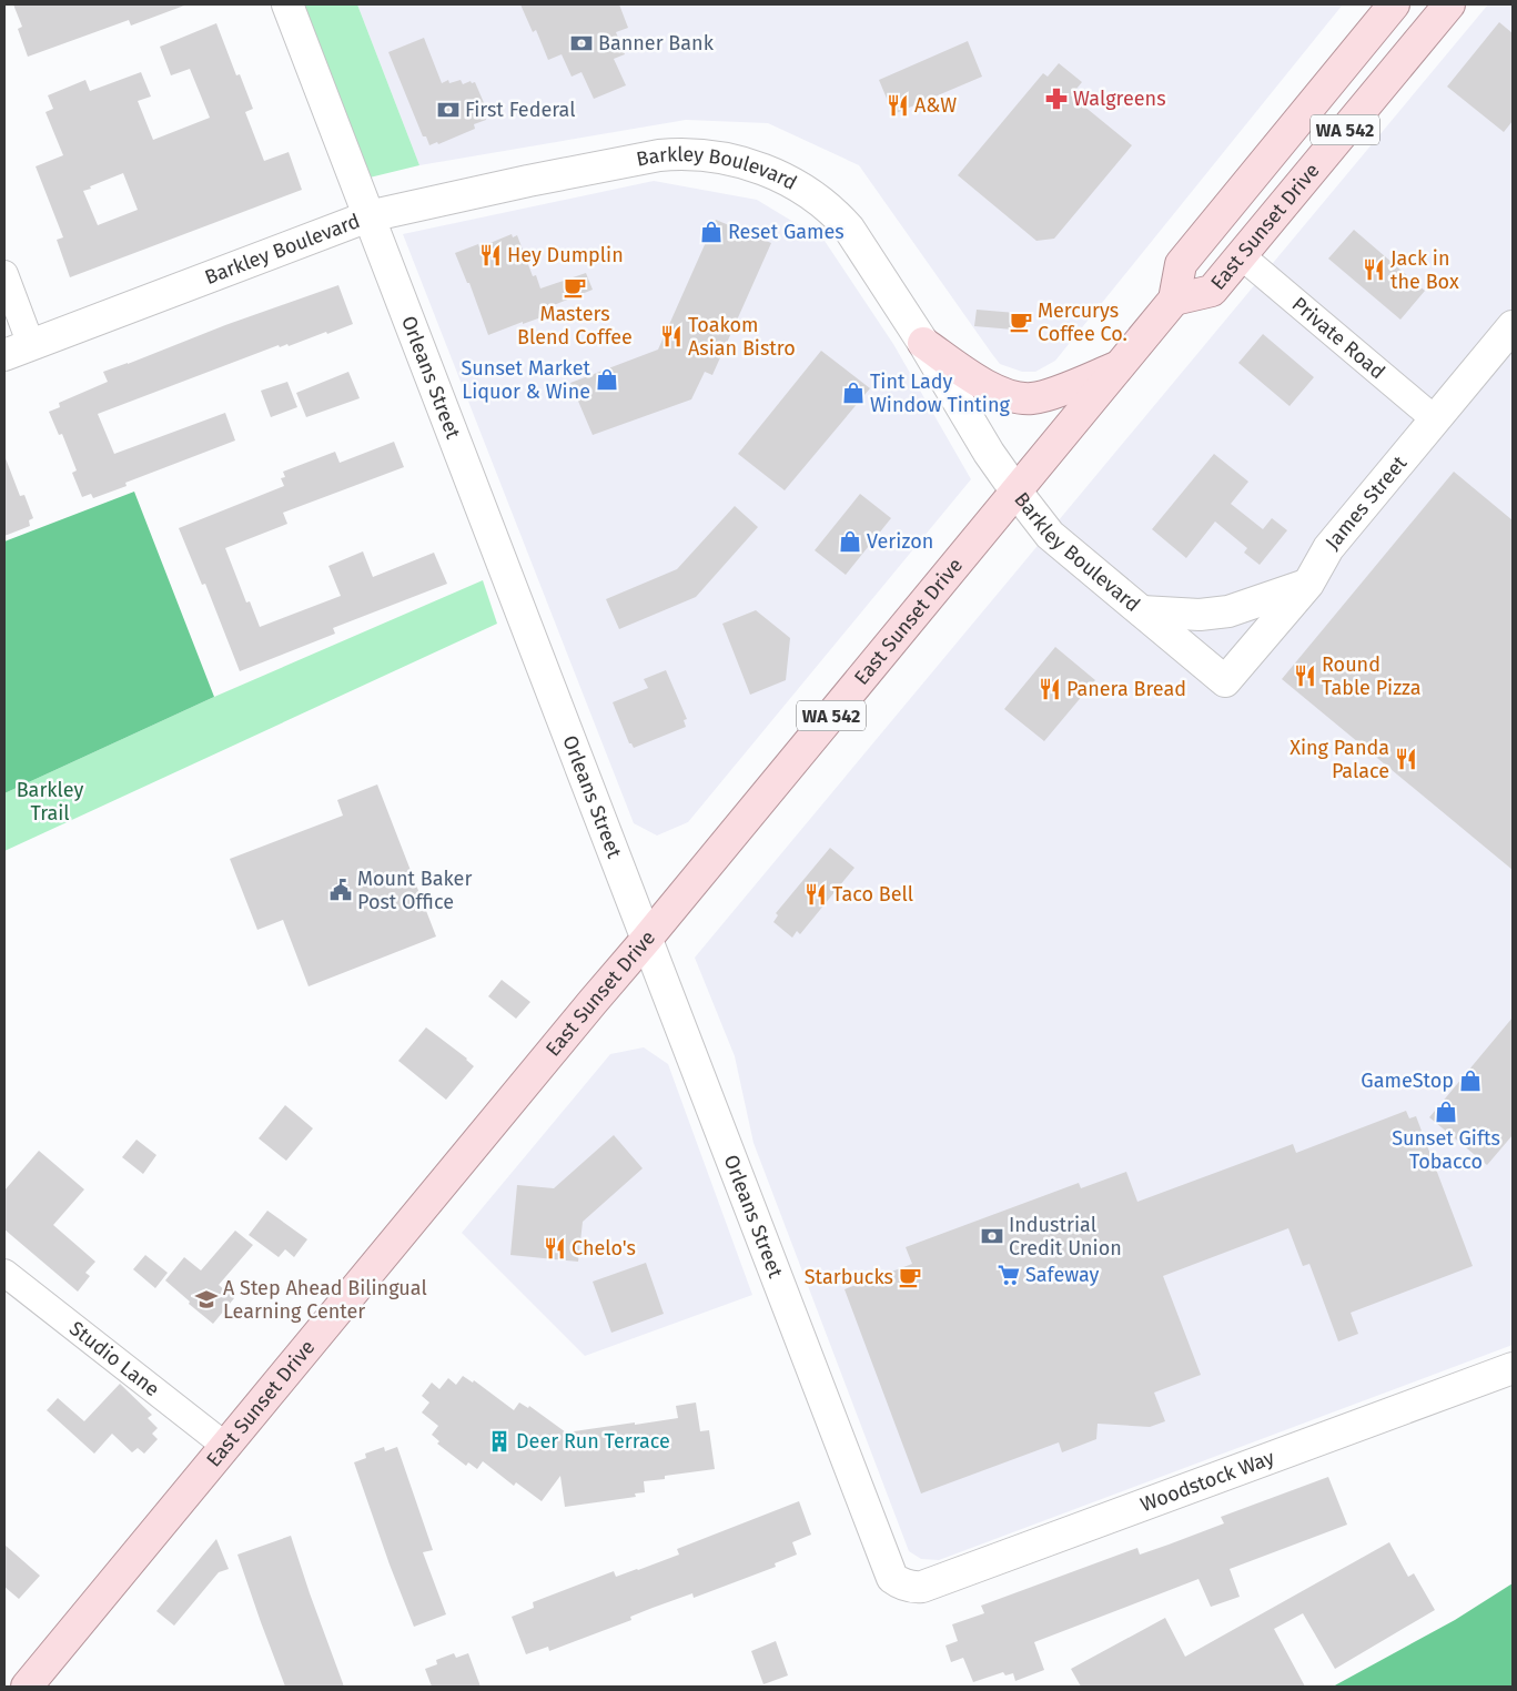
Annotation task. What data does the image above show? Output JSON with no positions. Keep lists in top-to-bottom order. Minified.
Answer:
{"streets":{"main road":["WA 542","Barkley Boulevard","East Sunset Drive","Orleans Street","James Street","Woodstock Way"],"street":["Private Road","Studio Lane"]},"crossings":[["Barkley Boulevard","East Sunset Drive"],["Barkley Boulevard","Orleans Street"],["Barkley Boulevard","James Street"],["East Sunset Drive","Private Road"],["East Sunset Drive","Orleans Street"],["East Sunset Drive","Studio Lane"],["Private Road","James Street"],["Orleans Street","Woodstock Way"]],"parks":["Barkley Trail"],"places":{"bank":["Banner Bank","First Federal","Industrial Credit Union"],"pharmacy":["Walgreens"],"restaurant":["A&W","Hey Dumplin","Jack in the Box","Toakom Asian Bistro","Round Table Pizza","Panera Bread","Xing Panda Palace","Taco Bell","Chelo's"],"shop":["Reset Games","Sunset Market Liquor & Wine","Tint Lady Window Tinting","Verizon","GameStop","Sunset Gifts Tobacco"],"cafe":["Masters Blend Coffee","Mercurys Coffee Co.","Starbucks"],"public building":["Mount Baker Post Office"],"supermarket":["Safeway"],"school or university":["A Step Ahead Bilingual Learning Center"],"building":["Deer Run Terrace"]}}
